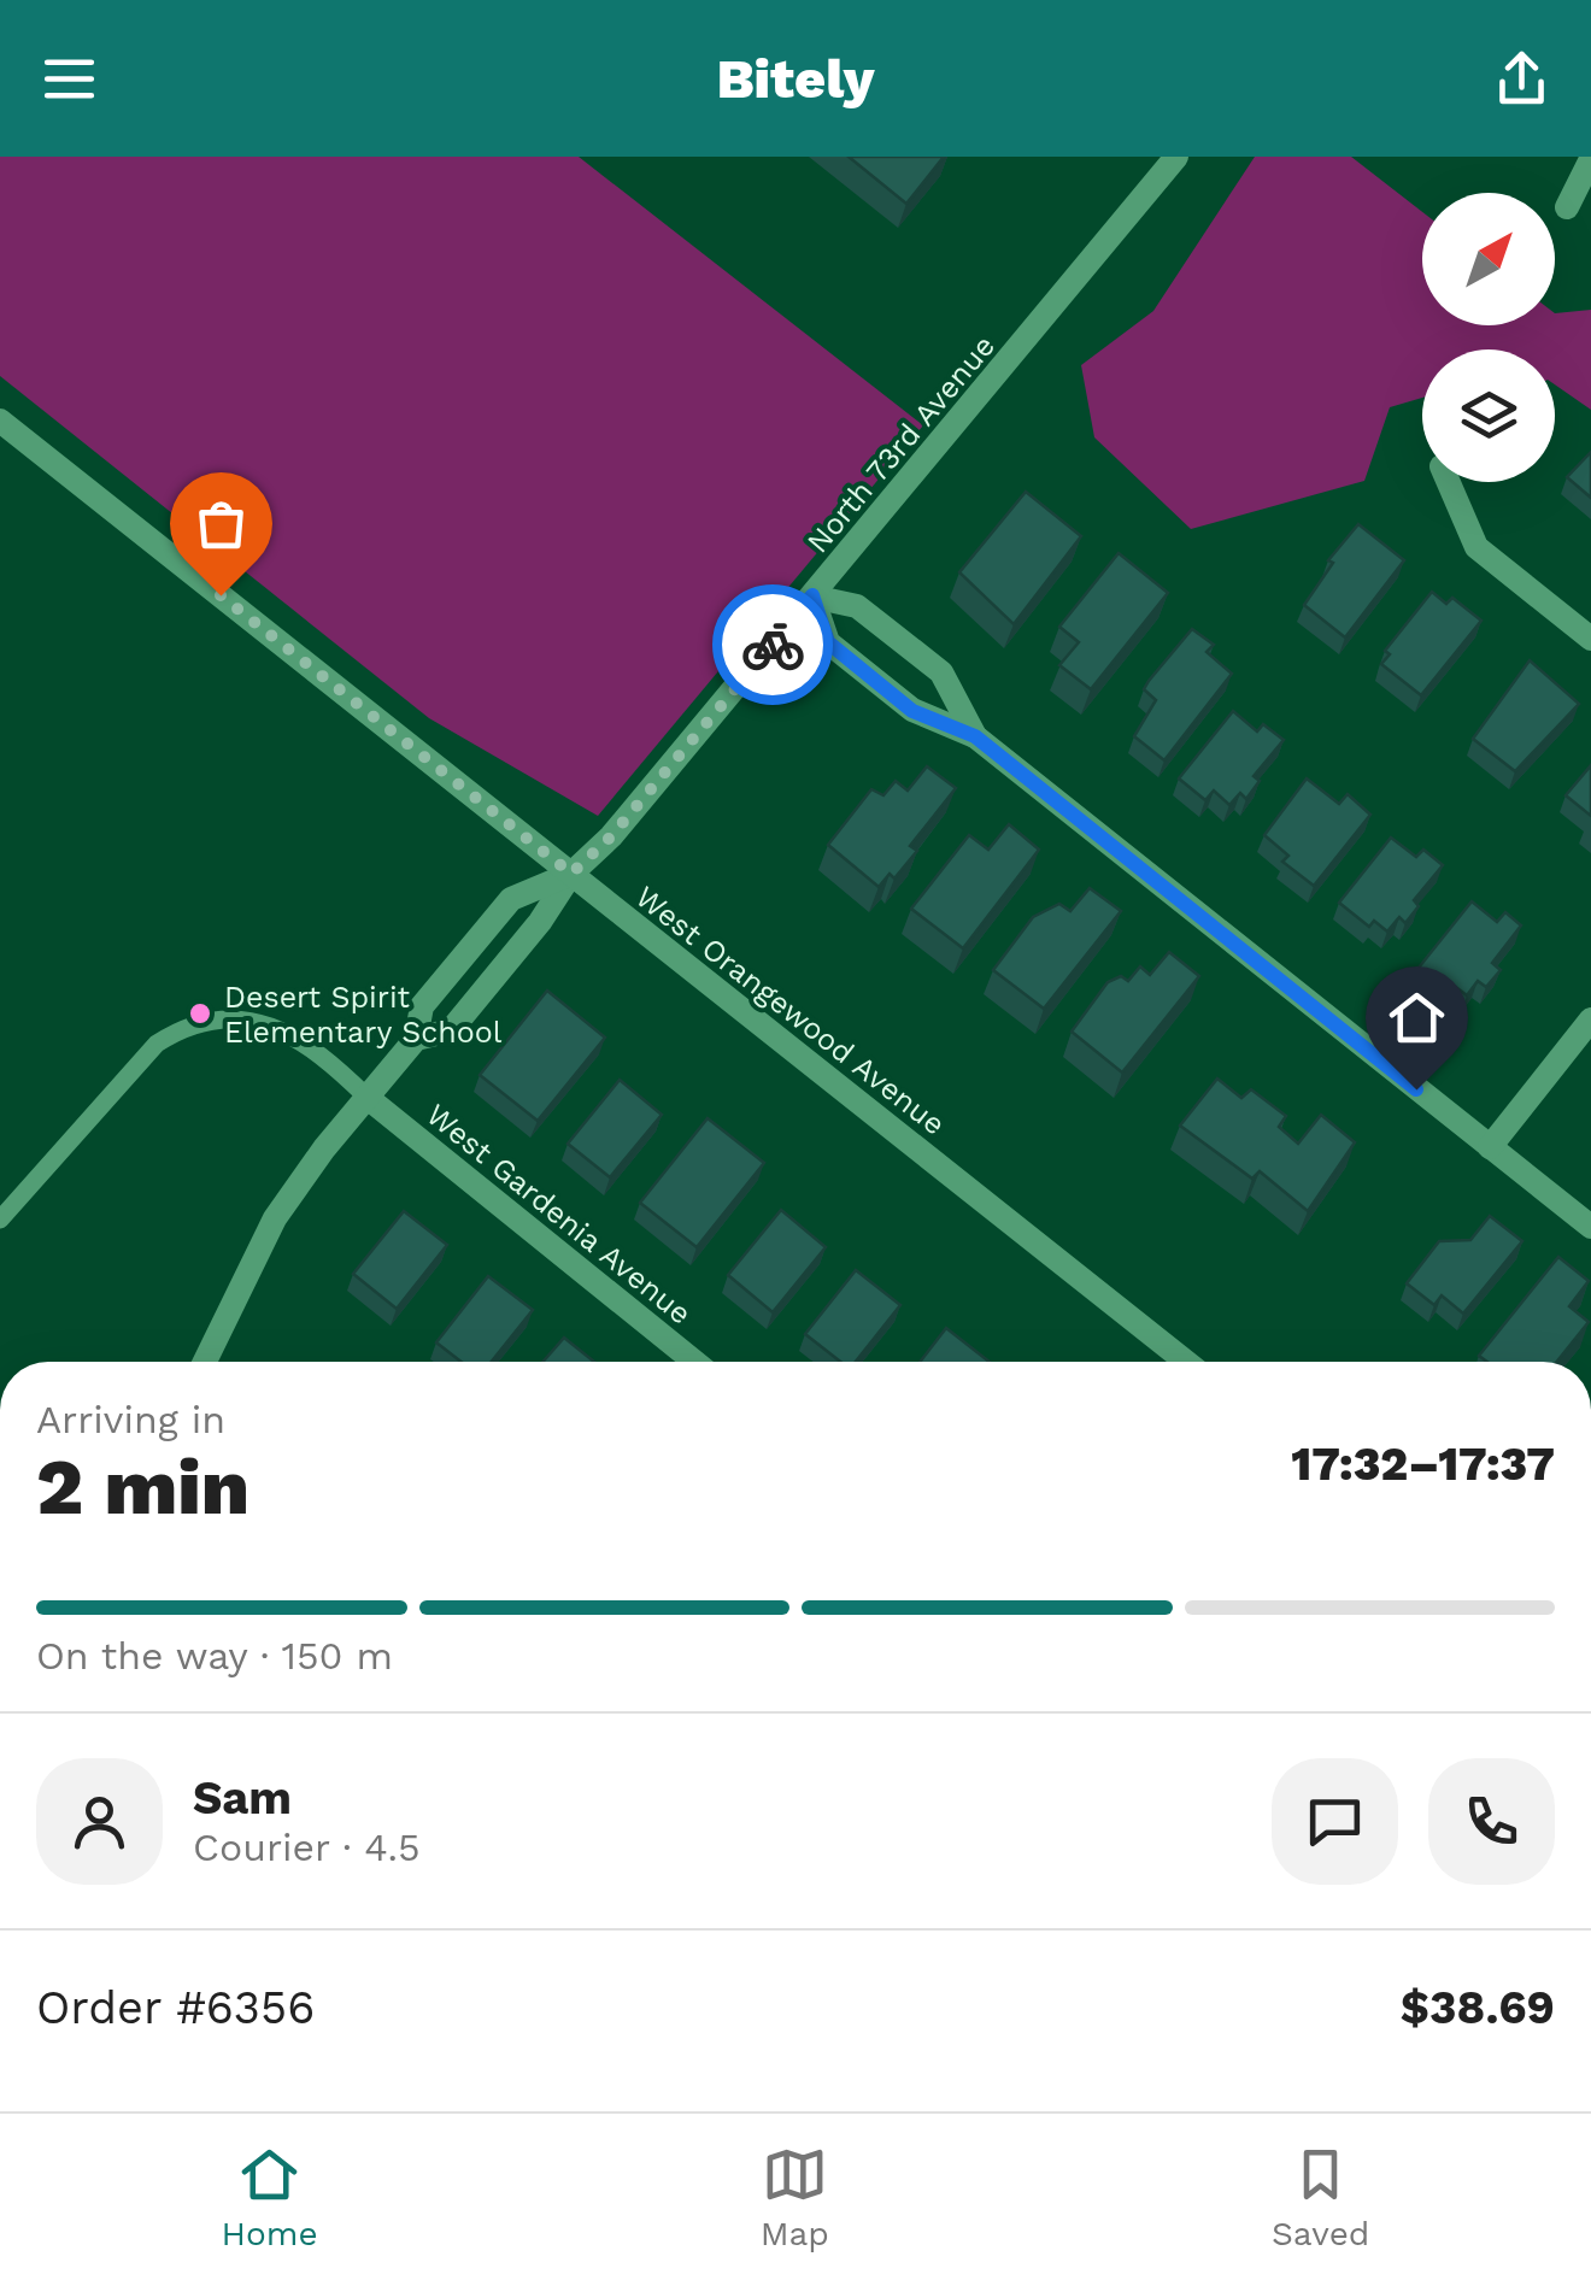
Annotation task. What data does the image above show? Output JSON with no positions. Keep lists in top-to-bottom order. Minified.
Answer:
{"streets":{"street":["North 73rd Avenue","West Orangewood Avenue","West Gardenia Avenue"]},"crossings":[["North 73rd Avenue","West Orangewood Avenue"],["North 73rd Avenue","West Gardenia Avenue"]],"places":["Desert Spirit Elementary School"],"north":"top right","page":{"header":"Bitely","heading":["2 min","Arriving in","17:32–17:37"],"panel":["Sam","Courier · 4.5","Order #6356","$38.69"],"bar":"On the way · 150 m","tabs":["Home","Map","Saved"]}}
